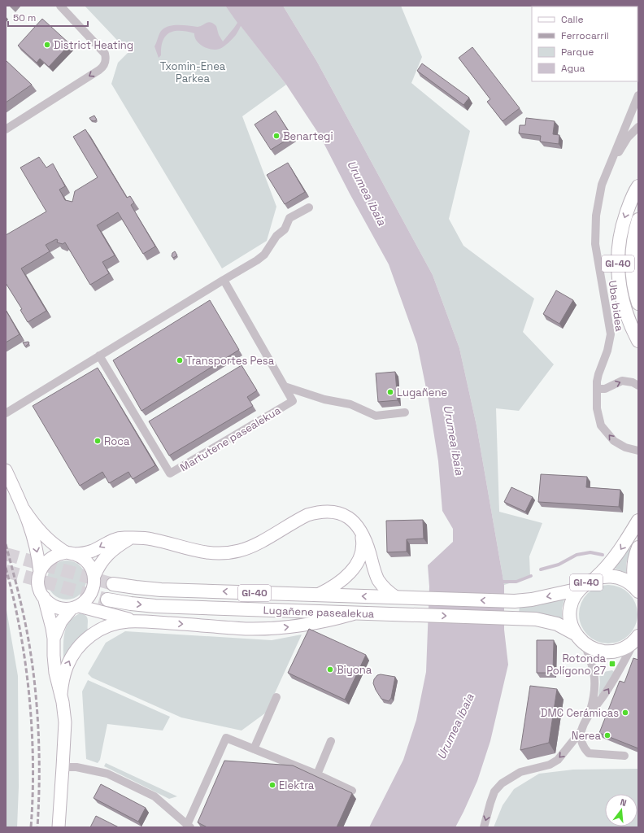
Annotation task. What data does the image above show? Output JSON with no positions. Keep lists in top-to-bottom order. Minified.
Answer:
{"streets":{"main road":["GI-40","Lugañene pasealekua"],"street":["Uba bidea","Martutene pasealekua"]},"crossings":[["GI-40","Lugañene pasealekua"]],"water":["Urumea ibaia"],"parks":["Txomin-Enea Parkea"],"places":{"other":["District Heating","Benartegi","Transportes Pesa","Lugañene","Roca","Biyona","DMC Cerámicas","Nerea","Elektra"],"transit":["Rotonda Polígono 27"]},"legend":["Calle","Ferrocarril","Parque","Agua"],"scale_bar":"50 m","north":"top"}
